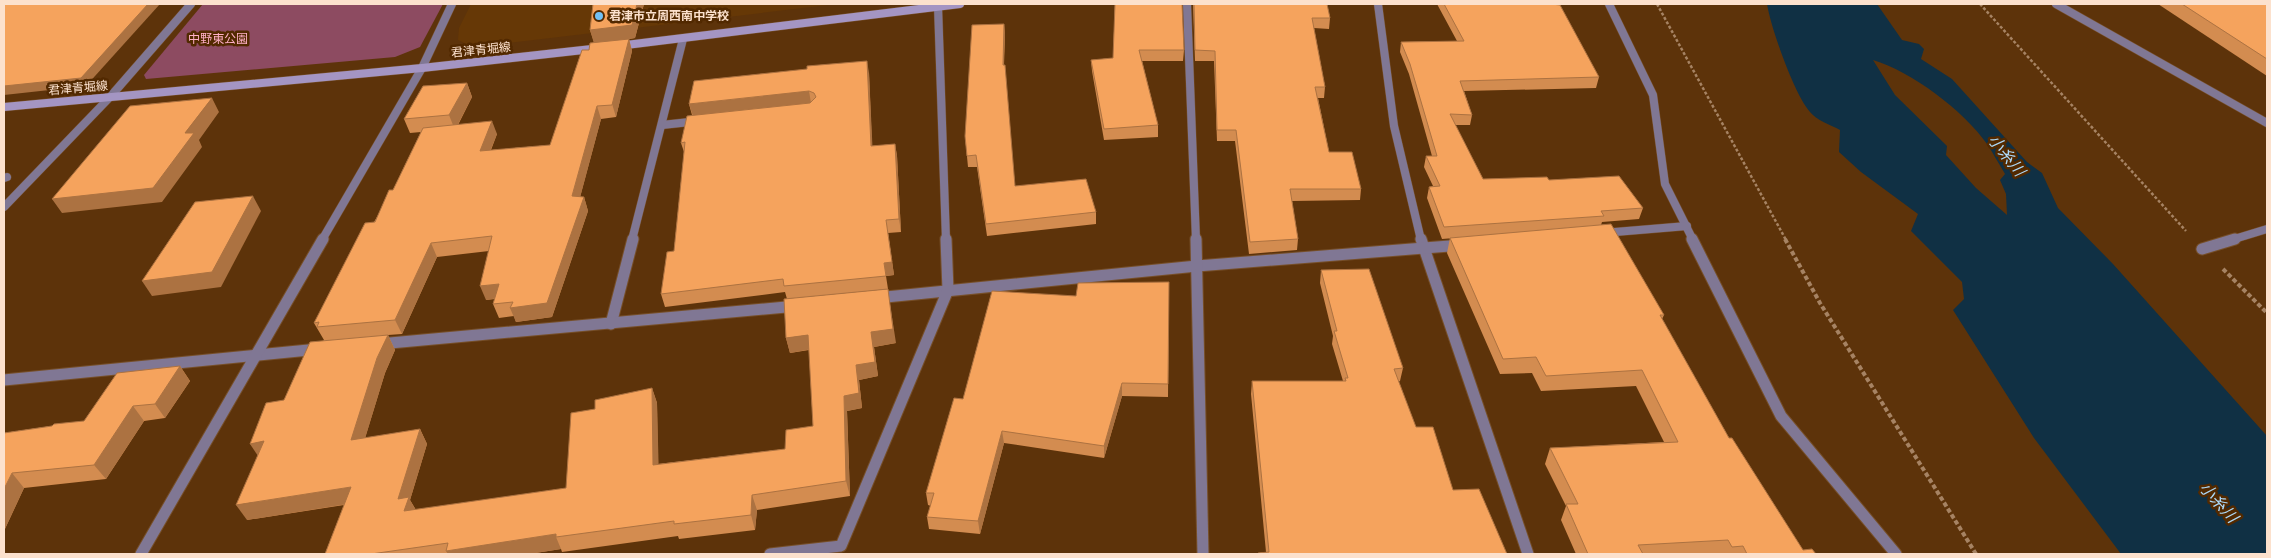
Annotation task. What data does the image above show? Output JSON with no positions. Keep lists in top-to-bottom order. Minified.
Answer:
{"streets":{"main road":["君津青堀線"]},"water":["小糸川"],"parks":["中野東公園"],"places":["君津市立周西南中学校"]}
